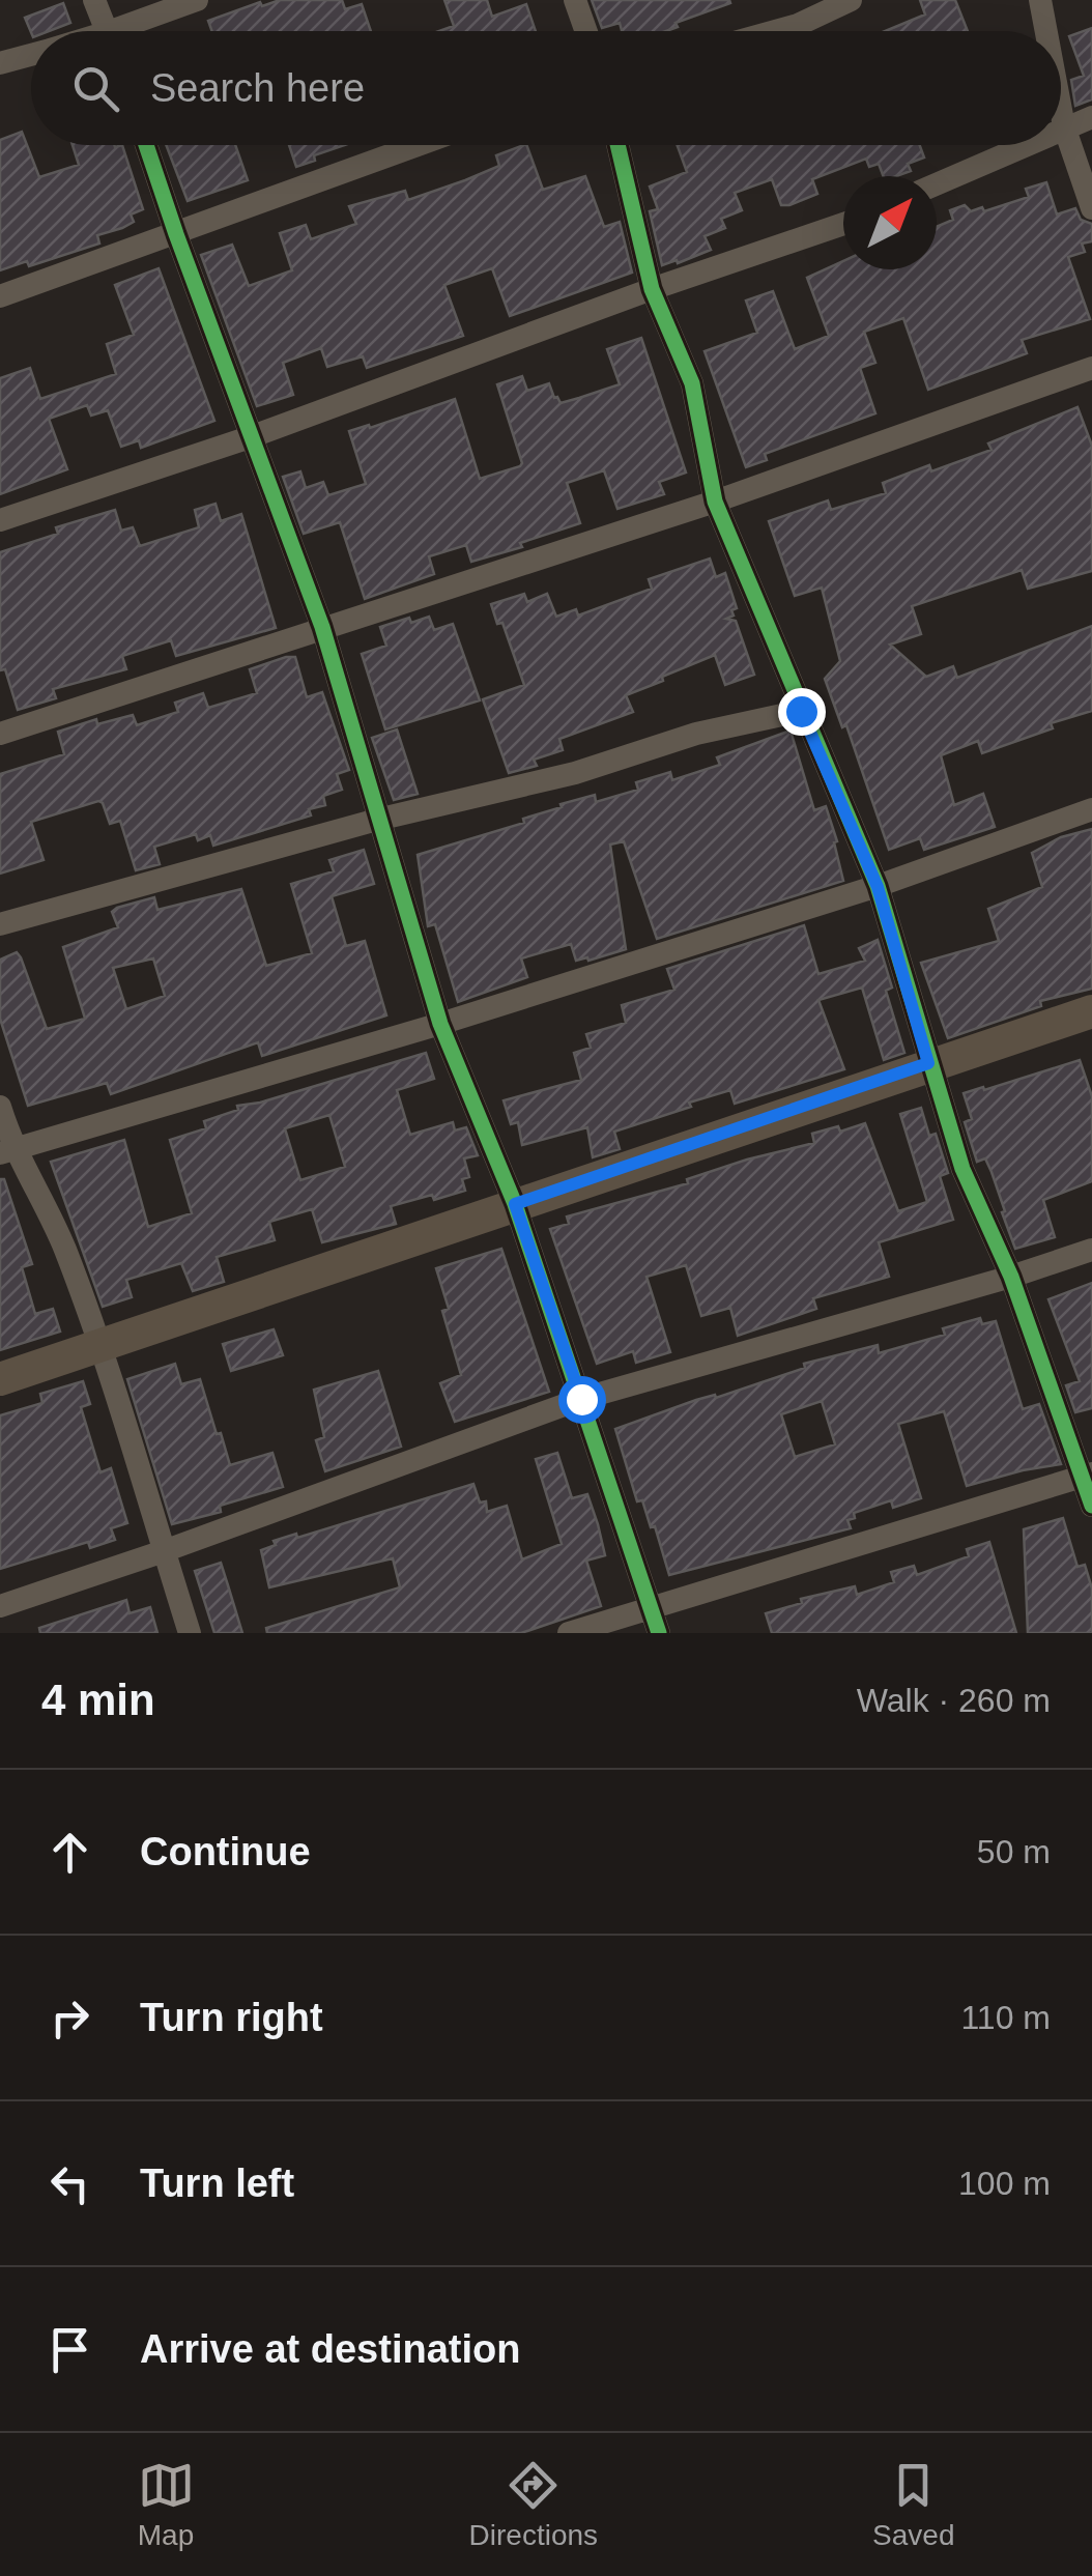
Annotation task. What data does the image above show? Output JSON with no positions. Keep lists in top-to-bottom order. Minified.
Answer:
{"north":"top right","page":{"search":"Search here","heading":["4 min","Walk · 260 m"],"list":[["Continue","50 m"],["Turn right","110 m"],["Turn left","100 m"],"Arrive at destination"],"nav":["Map","Directions","Saved"]}}
